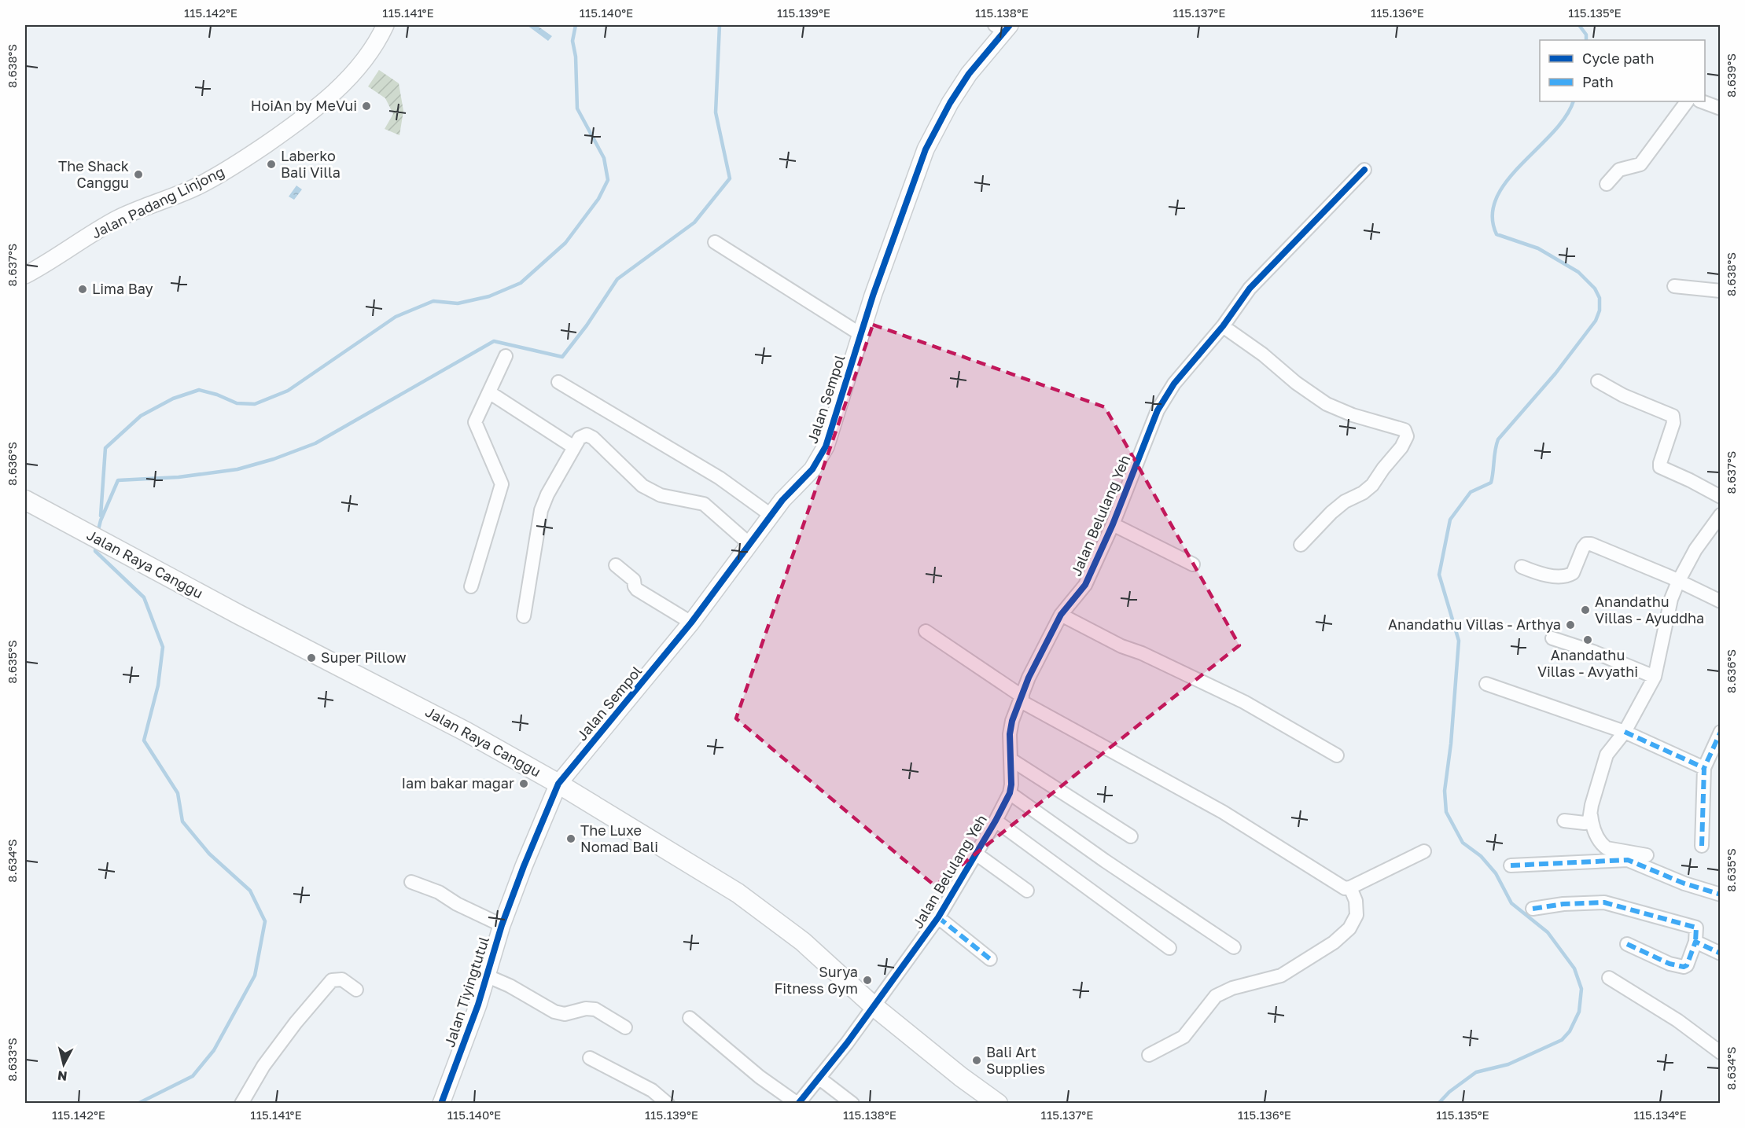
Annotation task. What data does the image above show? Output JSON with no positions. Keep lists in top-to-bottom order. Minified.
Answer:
{"streets":{"main road":["Jalan Raya Canggu"],"street":["Jalan Padang Linjong","Jalan Sempol","Jalan Belulang Yeh","Jalan Tiyingtutul"]},"crossings":[["Jalan Sempol","Jalan Raya Canggu"],["Jalan Sempol","Jalan Tiyingtutul"],["Jalan Belulang Yeh","Jalan Raya Canggu"],["Jalan Raya Canggu","Jalan Tiyingtutul"]],"places":["HoiAn by MeVui","Laberko Bali Villa","The Shack Canggu","Lima Bay","Anandathu Villas - Ayuddha","Anandathu Villas - Arthya","Anandathu Villas - Avyathi","Super Pillow","Iam bakar magar","The Luxe Nomad Bali","Surya Fitness Gym","Bali Art Supplies"],"legend":["Cycle path","Path"],"north":"bottom","coordinates":["115.142°E","115.141°E","115.140°E","115.139°E","115.138°E","115.137°E","115.136°E","115.135°E","8.638°S","8.639°S","8.637°S","8.636°S","8.635°S","8.634°S","8.633°S","115.134°E"]}
